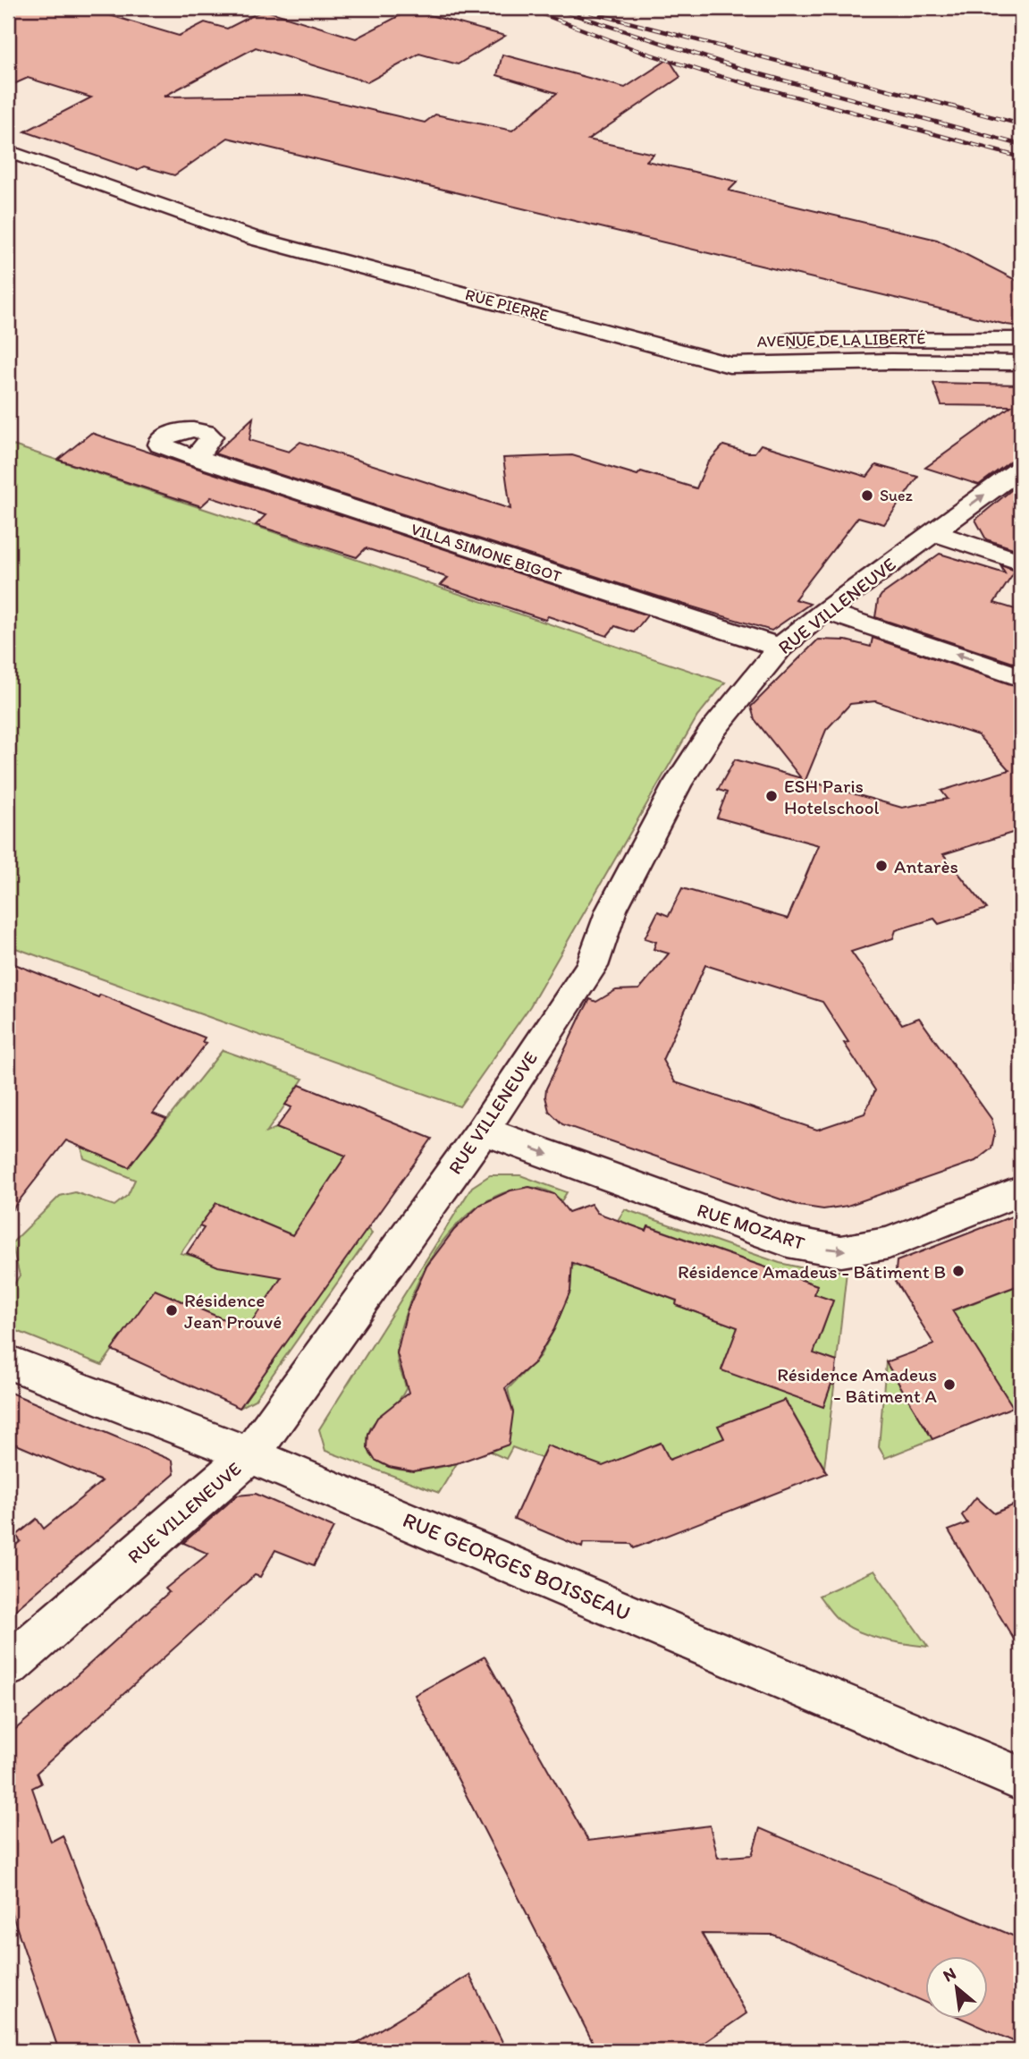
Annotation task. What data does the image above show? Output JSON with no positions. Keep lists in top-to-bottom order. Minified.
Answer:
{"streets":{"street":["RUE PIERRE","AVENUE DE LA LIBERTÉ","VILLA SIMONE BIGOT","RUE VILLENEUVE","RUE MOZART","RUE GEORGES BOISSEAU"]},"crossings":[["RUE PIERRE","AVENUE DE LA LIBERTÉ"],["VILLA SIMONE BIGOT","RUE VILLENEUVE"],["RUE VILLENEUVE","RUE MOZART"],["RUE VILLENEUVE","RUE GEORGES BOISSEAU"]],"one_way":["RUE MOZART"],"places":["Suez","ESH Paris Hotelschool","Antarès","Résidence Amadeus - Bâtiment B","Résidence Jean Prouvé","Résidence Amadeus - Bâtiment A"],"north":"top left"}
